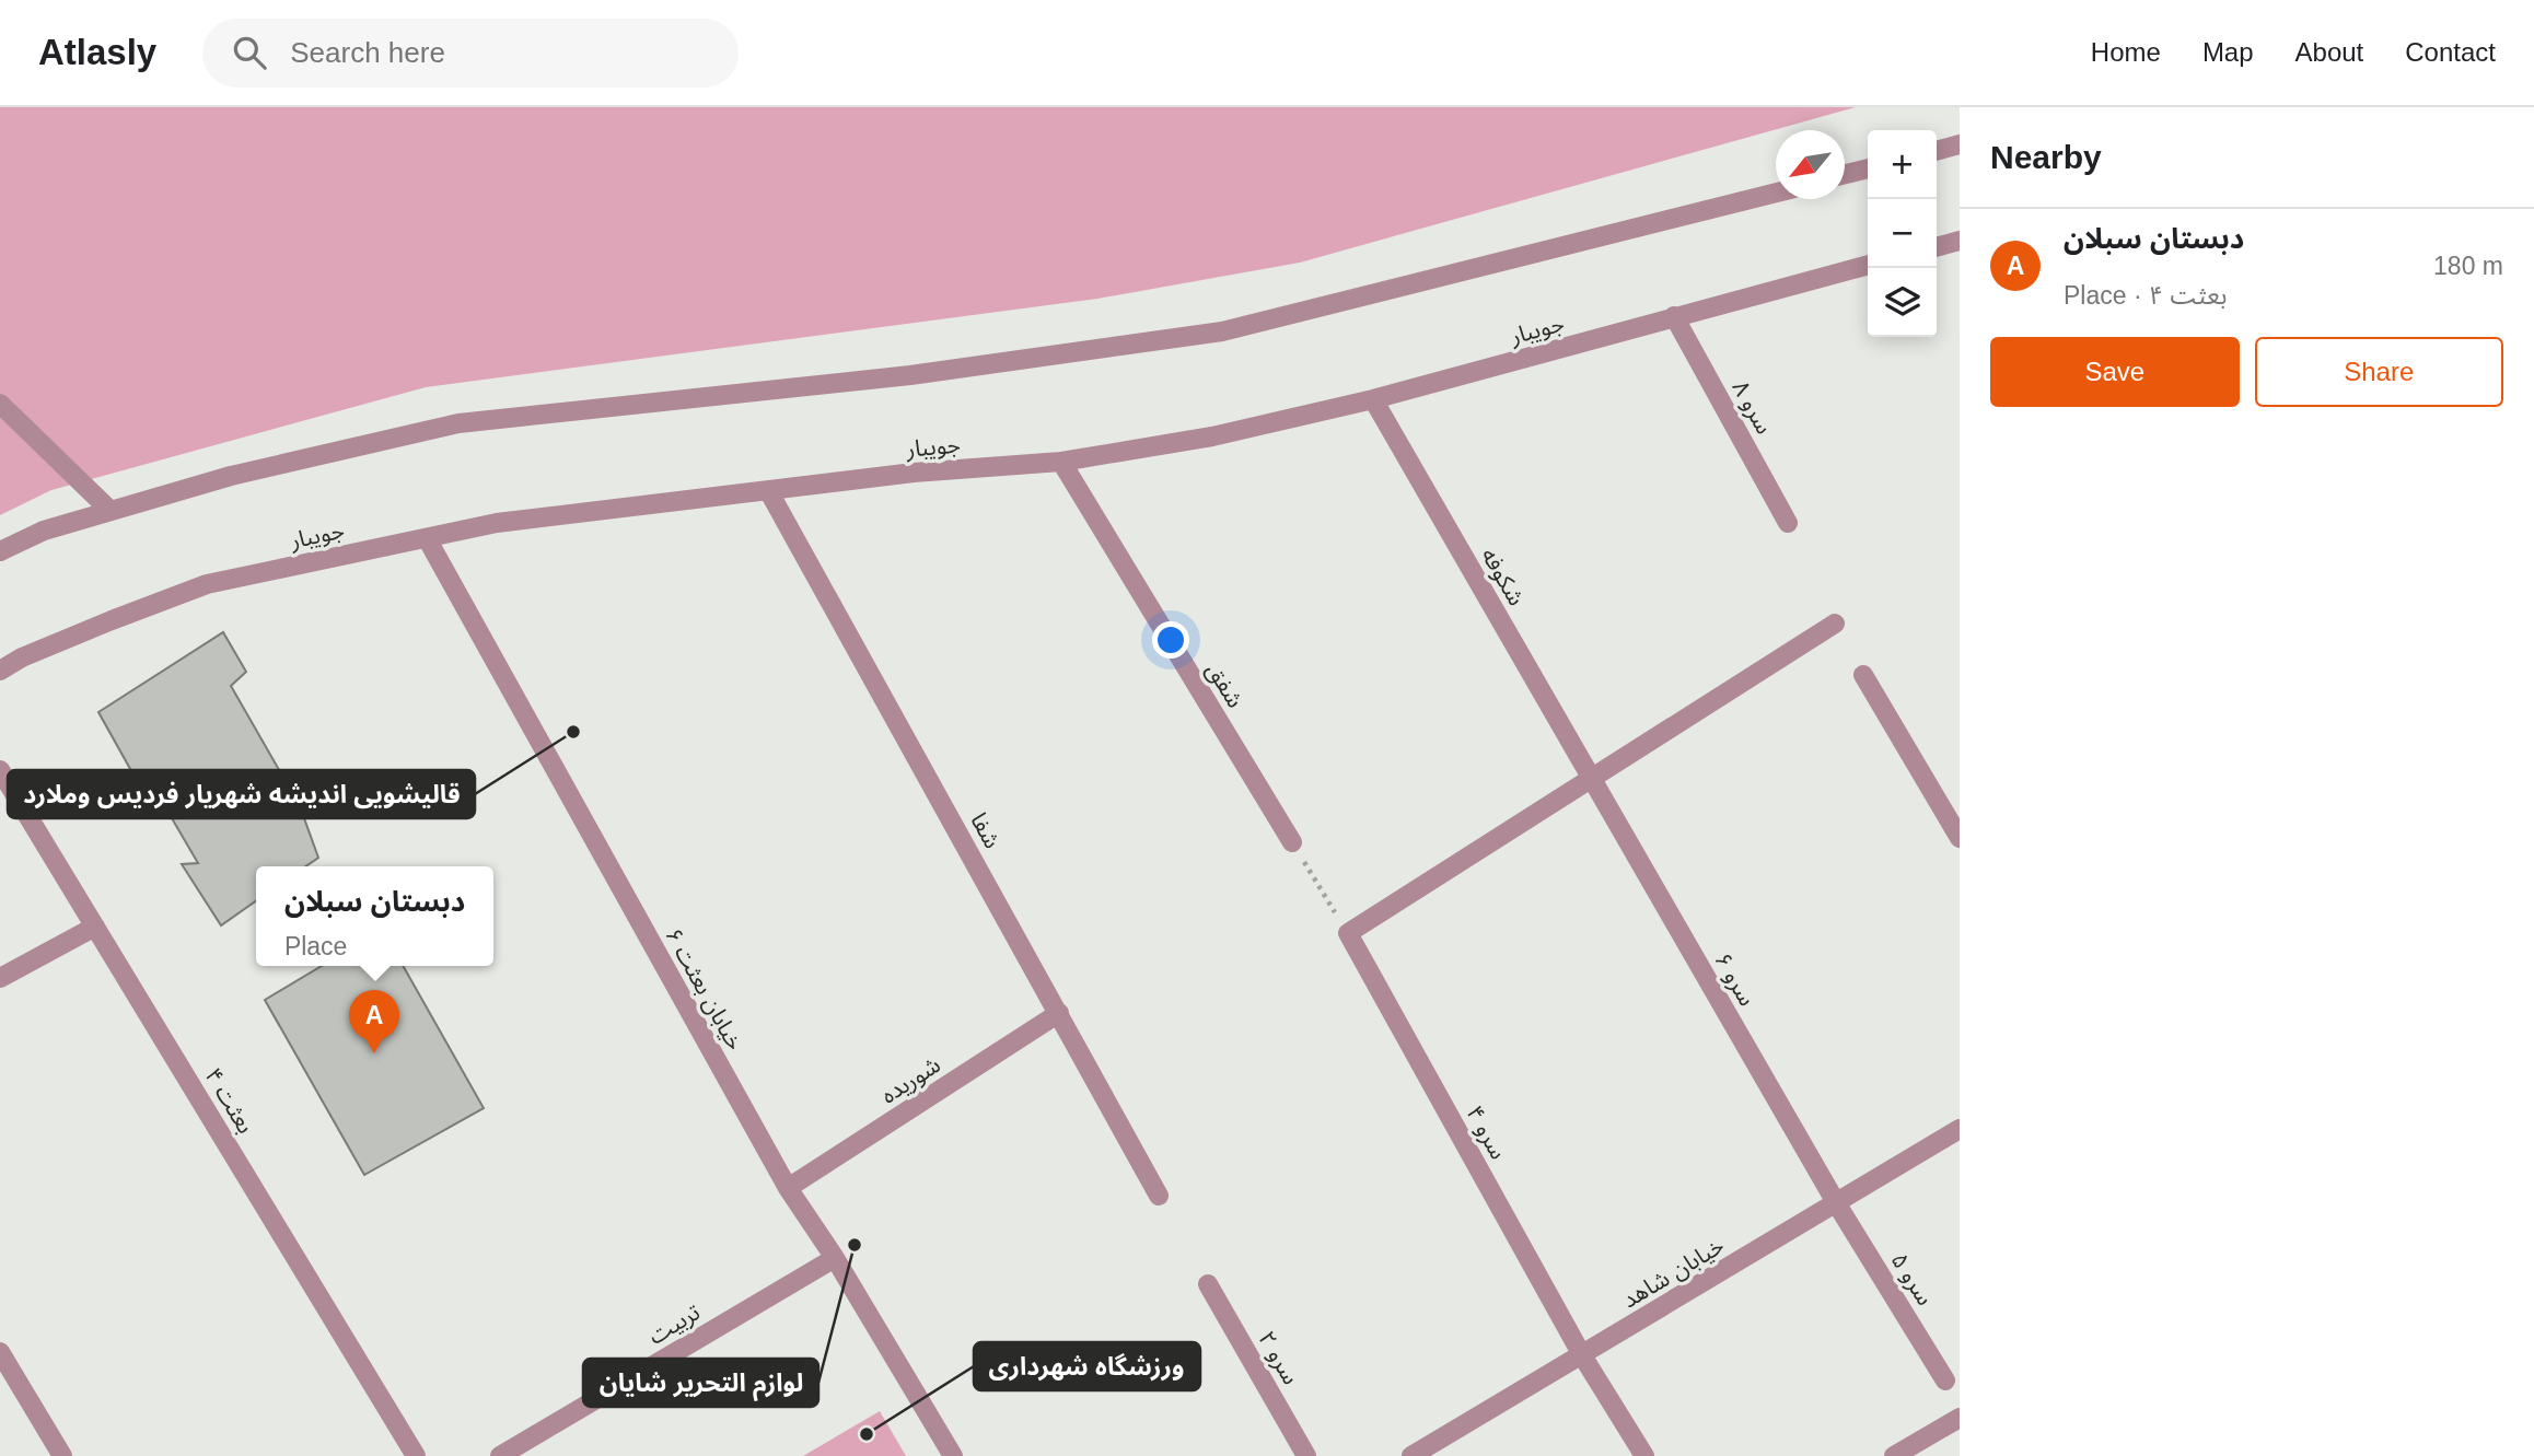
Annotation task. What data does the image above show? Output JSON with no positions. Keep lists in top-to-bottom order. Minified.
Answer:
{"streets":{"street":["جویبار","سرو ۸","شکوفه","شفق","شفا","سرو ۶","خیابان بعثت ۶","شوریده","بعثت ۴","سرو ۴","خیابان شاهد","سرو ۵","تربیت","سرو ۲"]},"crossings":[["جویبار","سرو ۸"],["جویبار","شکوفه"],["جویبار","شفق"],["جویبار","شفا"],["جویبار","خیابان بعثت ۶"],["شکوفه","سرو ۶"],["شفا","شوریده"],["سرو ۶","خیابان شاهد"],["سرو ۶","سرو ۵"],["خیابان بعثت ۶","شوریده"],["خیابان بعثت ۶","تربیت"],["سرو ۴","خیابان شاهد"],["خیابان شاهد","سرو ۵"]],"places":["قالیشویی اندیشه شهریار فردیس وملارد","لوازم التحریر شایان","ورزشگاه شهرداری"],"north":"bottom left","page":{"header":"Atlasly","search":"Search here","nav":["Home","Map","About","Contact"],"heading":"Nearby","map_buttons":["+","−"],"list":[{"mark":"A","name":"دبستان سبلان","note":"Place · بعثت ۴","value":"180 m"}],"buttons":["Save","Share"],"popup":["دبستان سبلان","Place"],"pins":"A"}}
